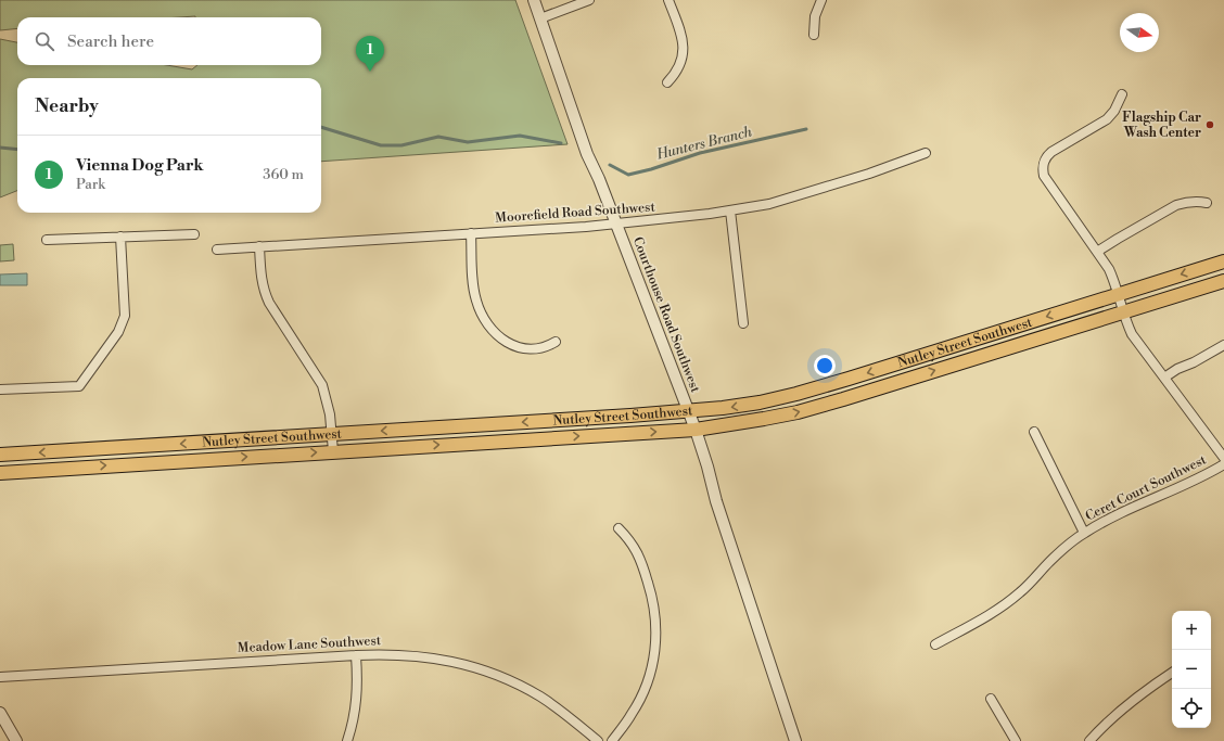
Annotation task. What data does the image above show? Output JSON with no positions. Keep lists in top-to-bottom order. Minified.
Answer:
{"streets":{"main road":["Nutley Street Southwest"],"street":["Moorefield Road Southwest","Courthouse Road Southwest","Ceret Court Southwest","Meadow Lane Southwest"]},"crossings":[["Moorefield Road Southwest","Courthouse Road Southwest"],["Courthouse Road Southwest","Nutley Street Southwest"]],"water":["Hunters Branch"],"places":["Flagship Car Wash Center"],"north":"right","page":{"search":"Search here","pins":"1","heading":"Nearby","list":[{"mark":"1","name":"Vienna Dog Park","note":"Park","value":"360 m"}],"map_buttons":["+","−"]}}
